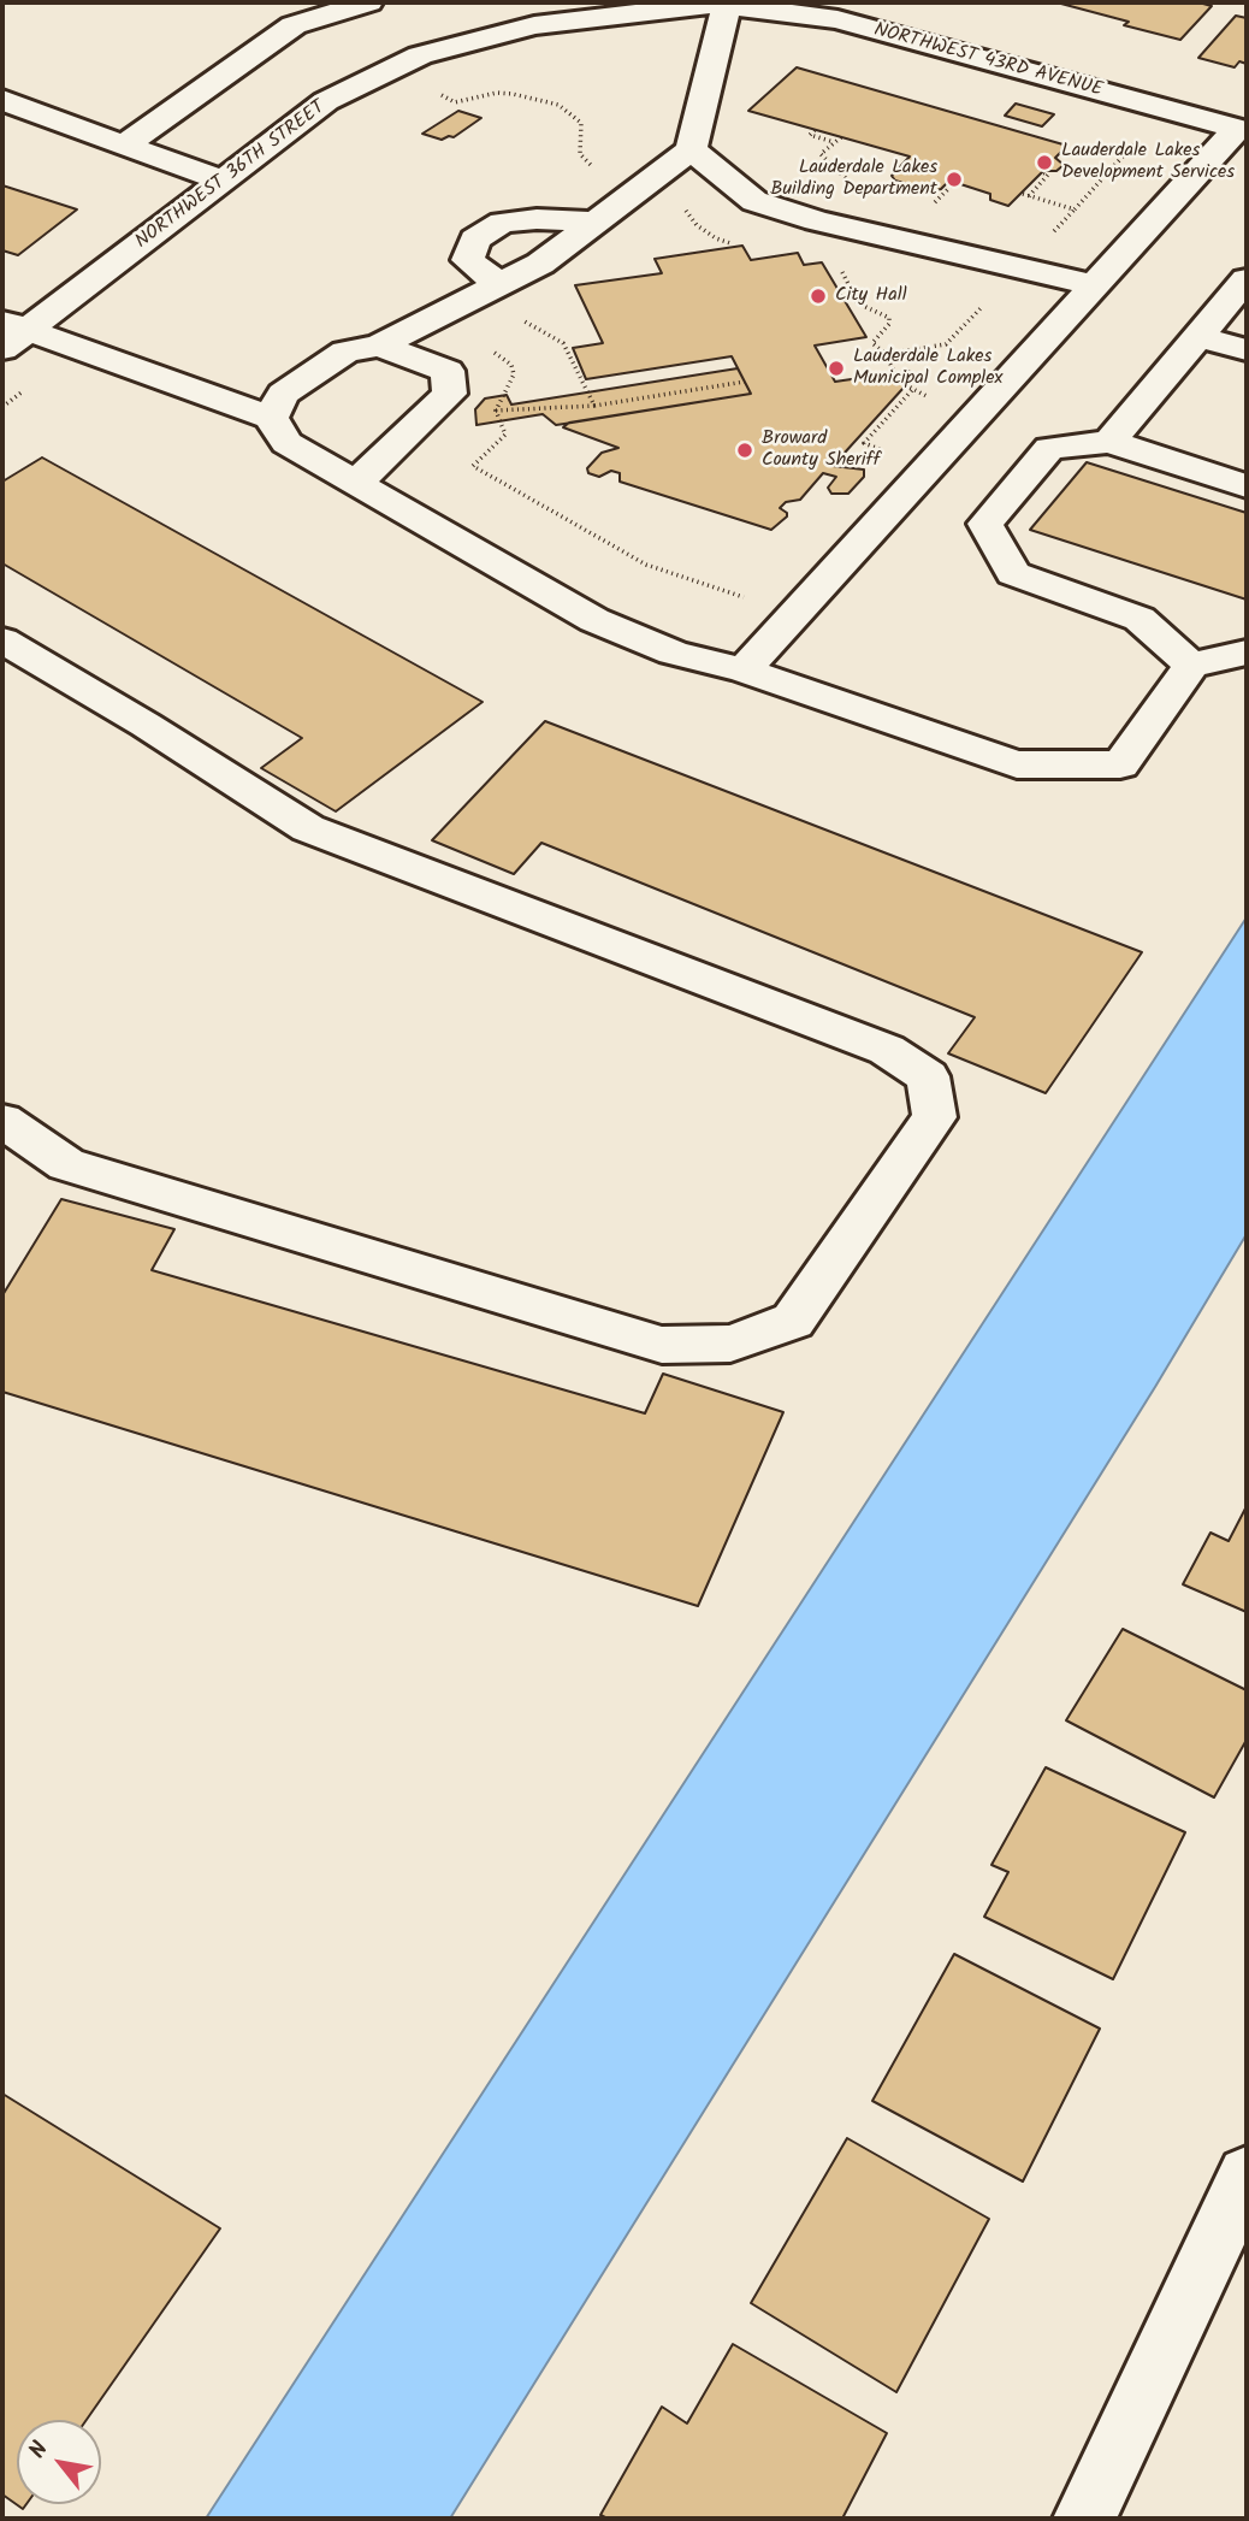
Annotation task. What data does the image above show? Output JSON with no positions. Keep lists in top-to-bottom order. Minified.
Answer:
{"streets":{"street":["NORTHWEST 43RD AVENUE","NORTHWEST 36TH STREET"]},"crossings":[["NORTHWEST 43RD AVENUE","NORTHWEST 36TH STREET"]],"places":["Lauderdale Lakes Development Services","Lauderdale Lakes Building Department","City Hall","Lauderdale Lakes Municipal Complex","Broward County Sheriff"],"north":"top left"}
